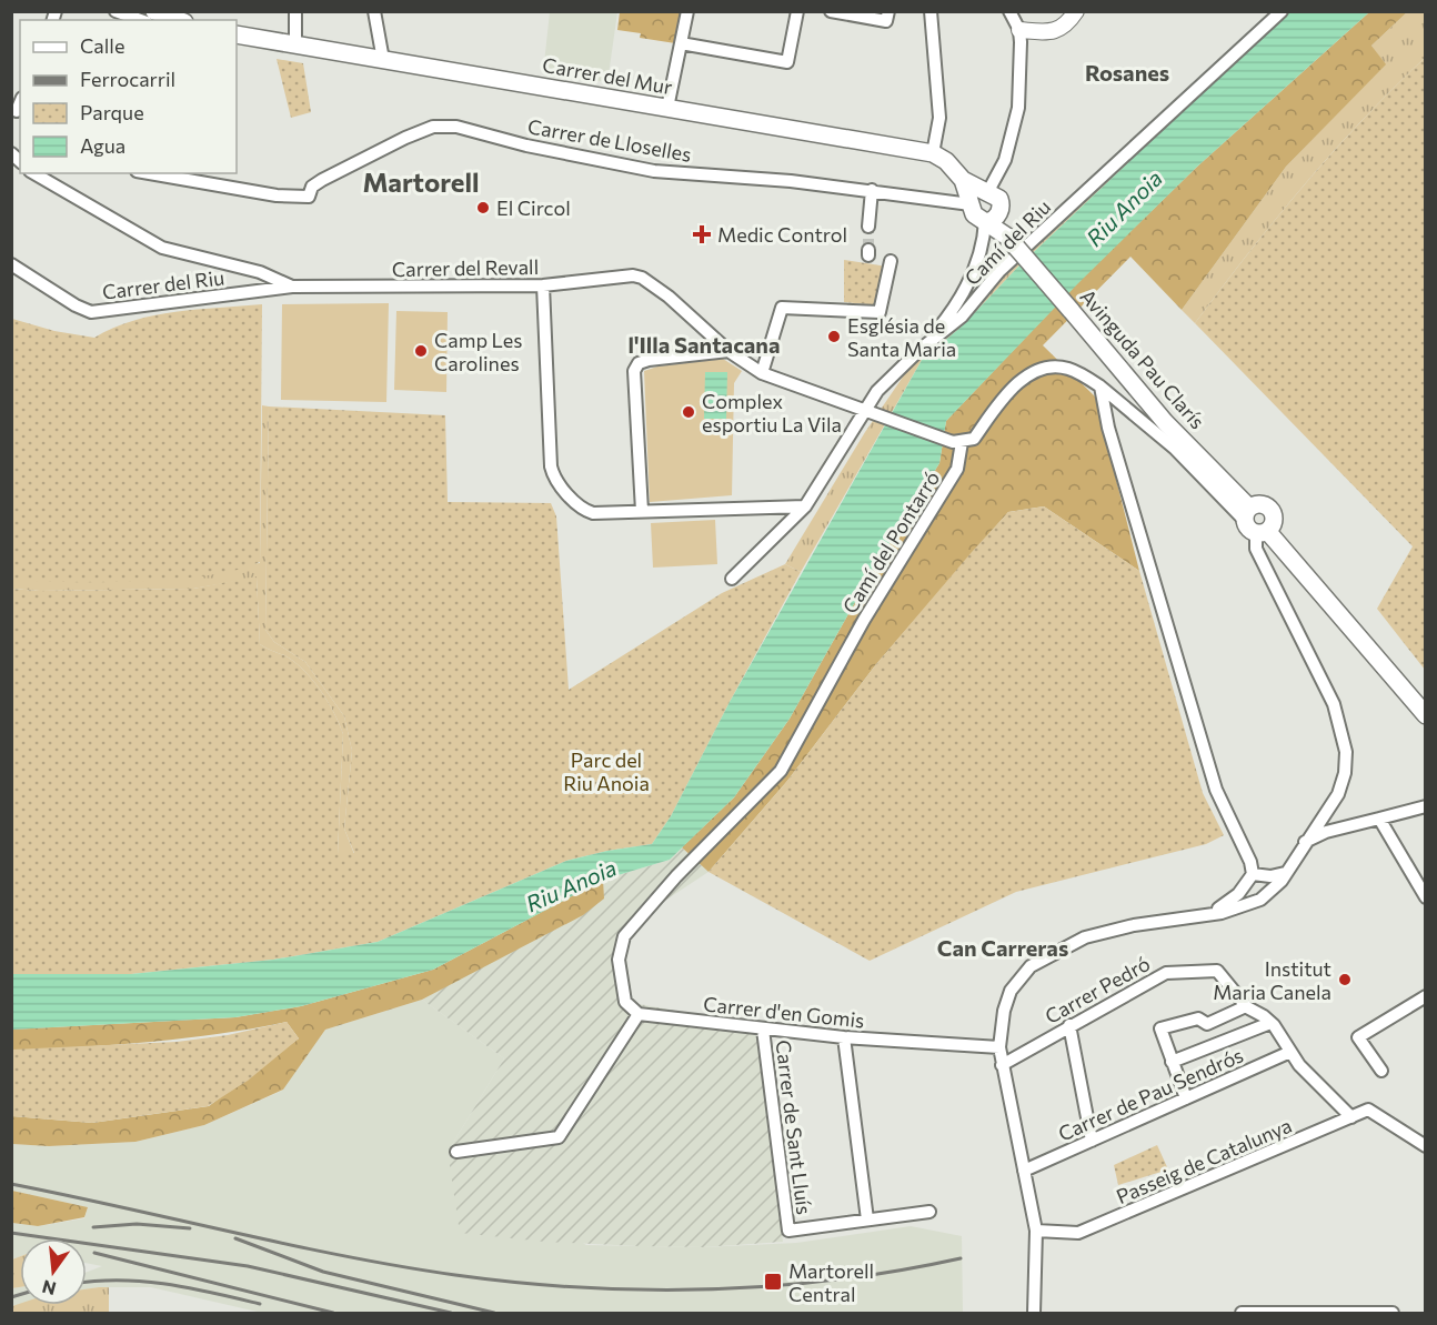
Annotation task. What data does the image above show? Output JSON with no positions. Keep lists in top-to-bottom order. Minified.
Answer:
{"streets":{"main road":["Carrer del Mur","Avinguda Pau Clarís"],"street":["Carrer de Lloselles","Camí del Riu","Carrer del Revall","Carrer del Riu","Camí del Pontarró","Carrer Pedró","Carrer d'en Gomis","Carrer de Pau Sendrós","Carrer de Sant Lluís","Passeig de Catalunya"]},"crossings":[["Carrer de Lloselles","Avinguda Pau Clarís"],["Camí del Riu","Carrer del Revall"],["Carrer del Revall","Carrer del Riu"],["Carrer del Revall","Camí del Pontarró"],["Camí del Pontarró","Carrer d'en Gomis"],["Carrer Pedró","Carrer de Pau Sendrós"],["Carrer Pedró","Passeig de Catalunya"],["Carrer d'en Gomis","Carrer de Sant Lluís"]],"districts":["Rosanes","Martorell","l'Illa Santacana","Can Carreras"],"water":["Riu Anoia"],"parks":["Parc del Riu Anoia"],"places":{"other":["El Circol","Església de Santa Maria","Camp Les Carolines","Complex esportiu La Vila","Institut Maria Canela"],"health":["Medic Control"],"transit":["Martorell Central"]},"legend":["Calle","Ferrocarril","Parque","Agua"],"north":"bottom"}
